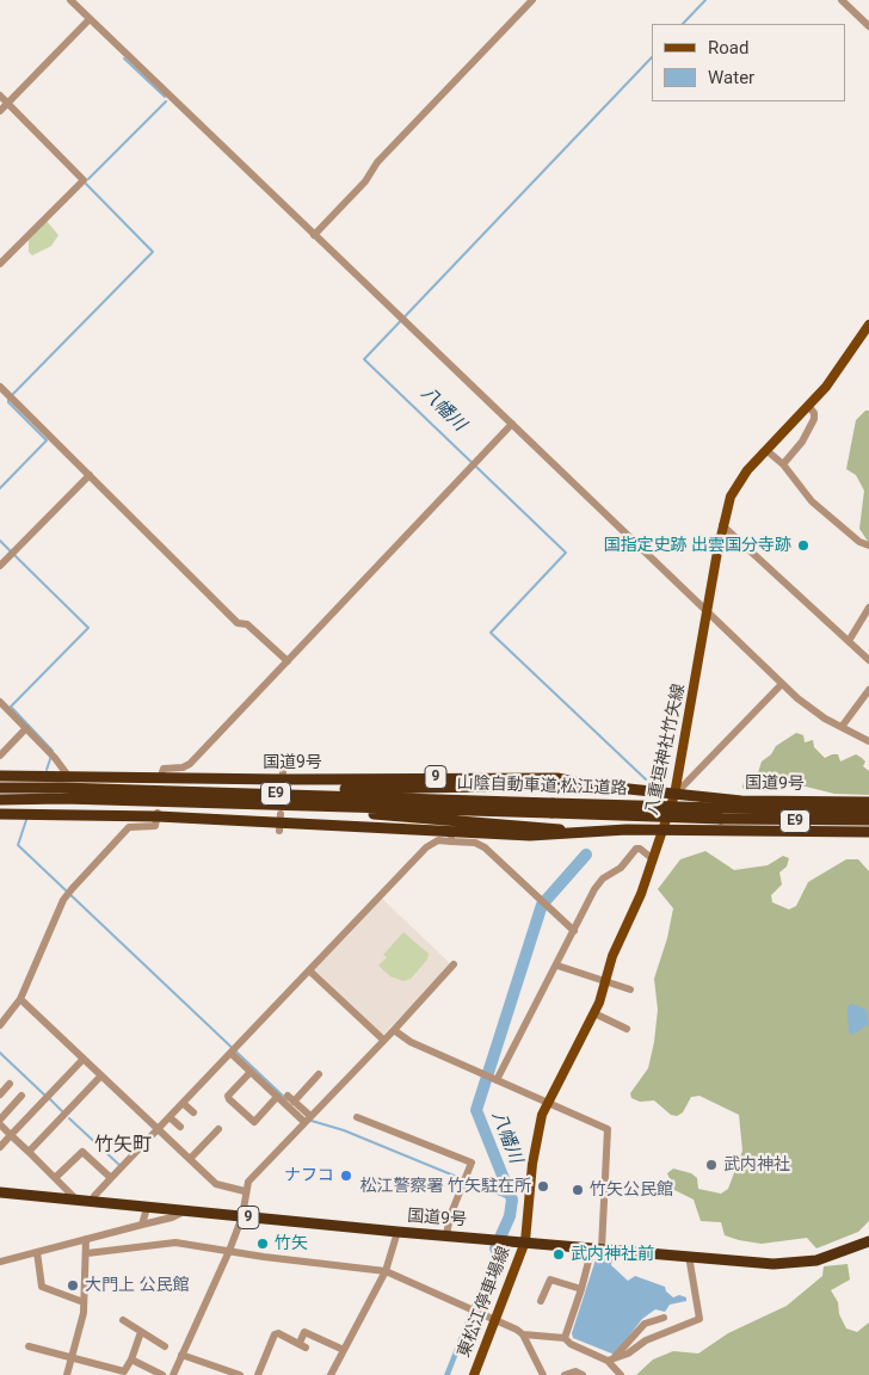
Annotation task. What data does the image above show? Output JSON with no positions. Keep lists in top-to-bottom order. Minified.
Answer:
{"streets":{"highway":["国道9号","9","山陰自動車道;松江道路","E9"],"main road":["八重垣神社竹矢線","東松江停車場線"]},"crossings":[["八重垣神社竹矢線","国道9号"],["八重垣神社竹矢線","東松江停車場線"],["国道9号","東松江停車場線"]],"districts":["竹矢町"],"water":["八幡川"],"places":["国指定史跡 出雲国分寺跡","武内神社","ナフコ","松江警察署 竹矢駐在所","竹矢公民館","竹矢","武内神社前","大門上 公民館"],"legend":["Road","Water"]}
